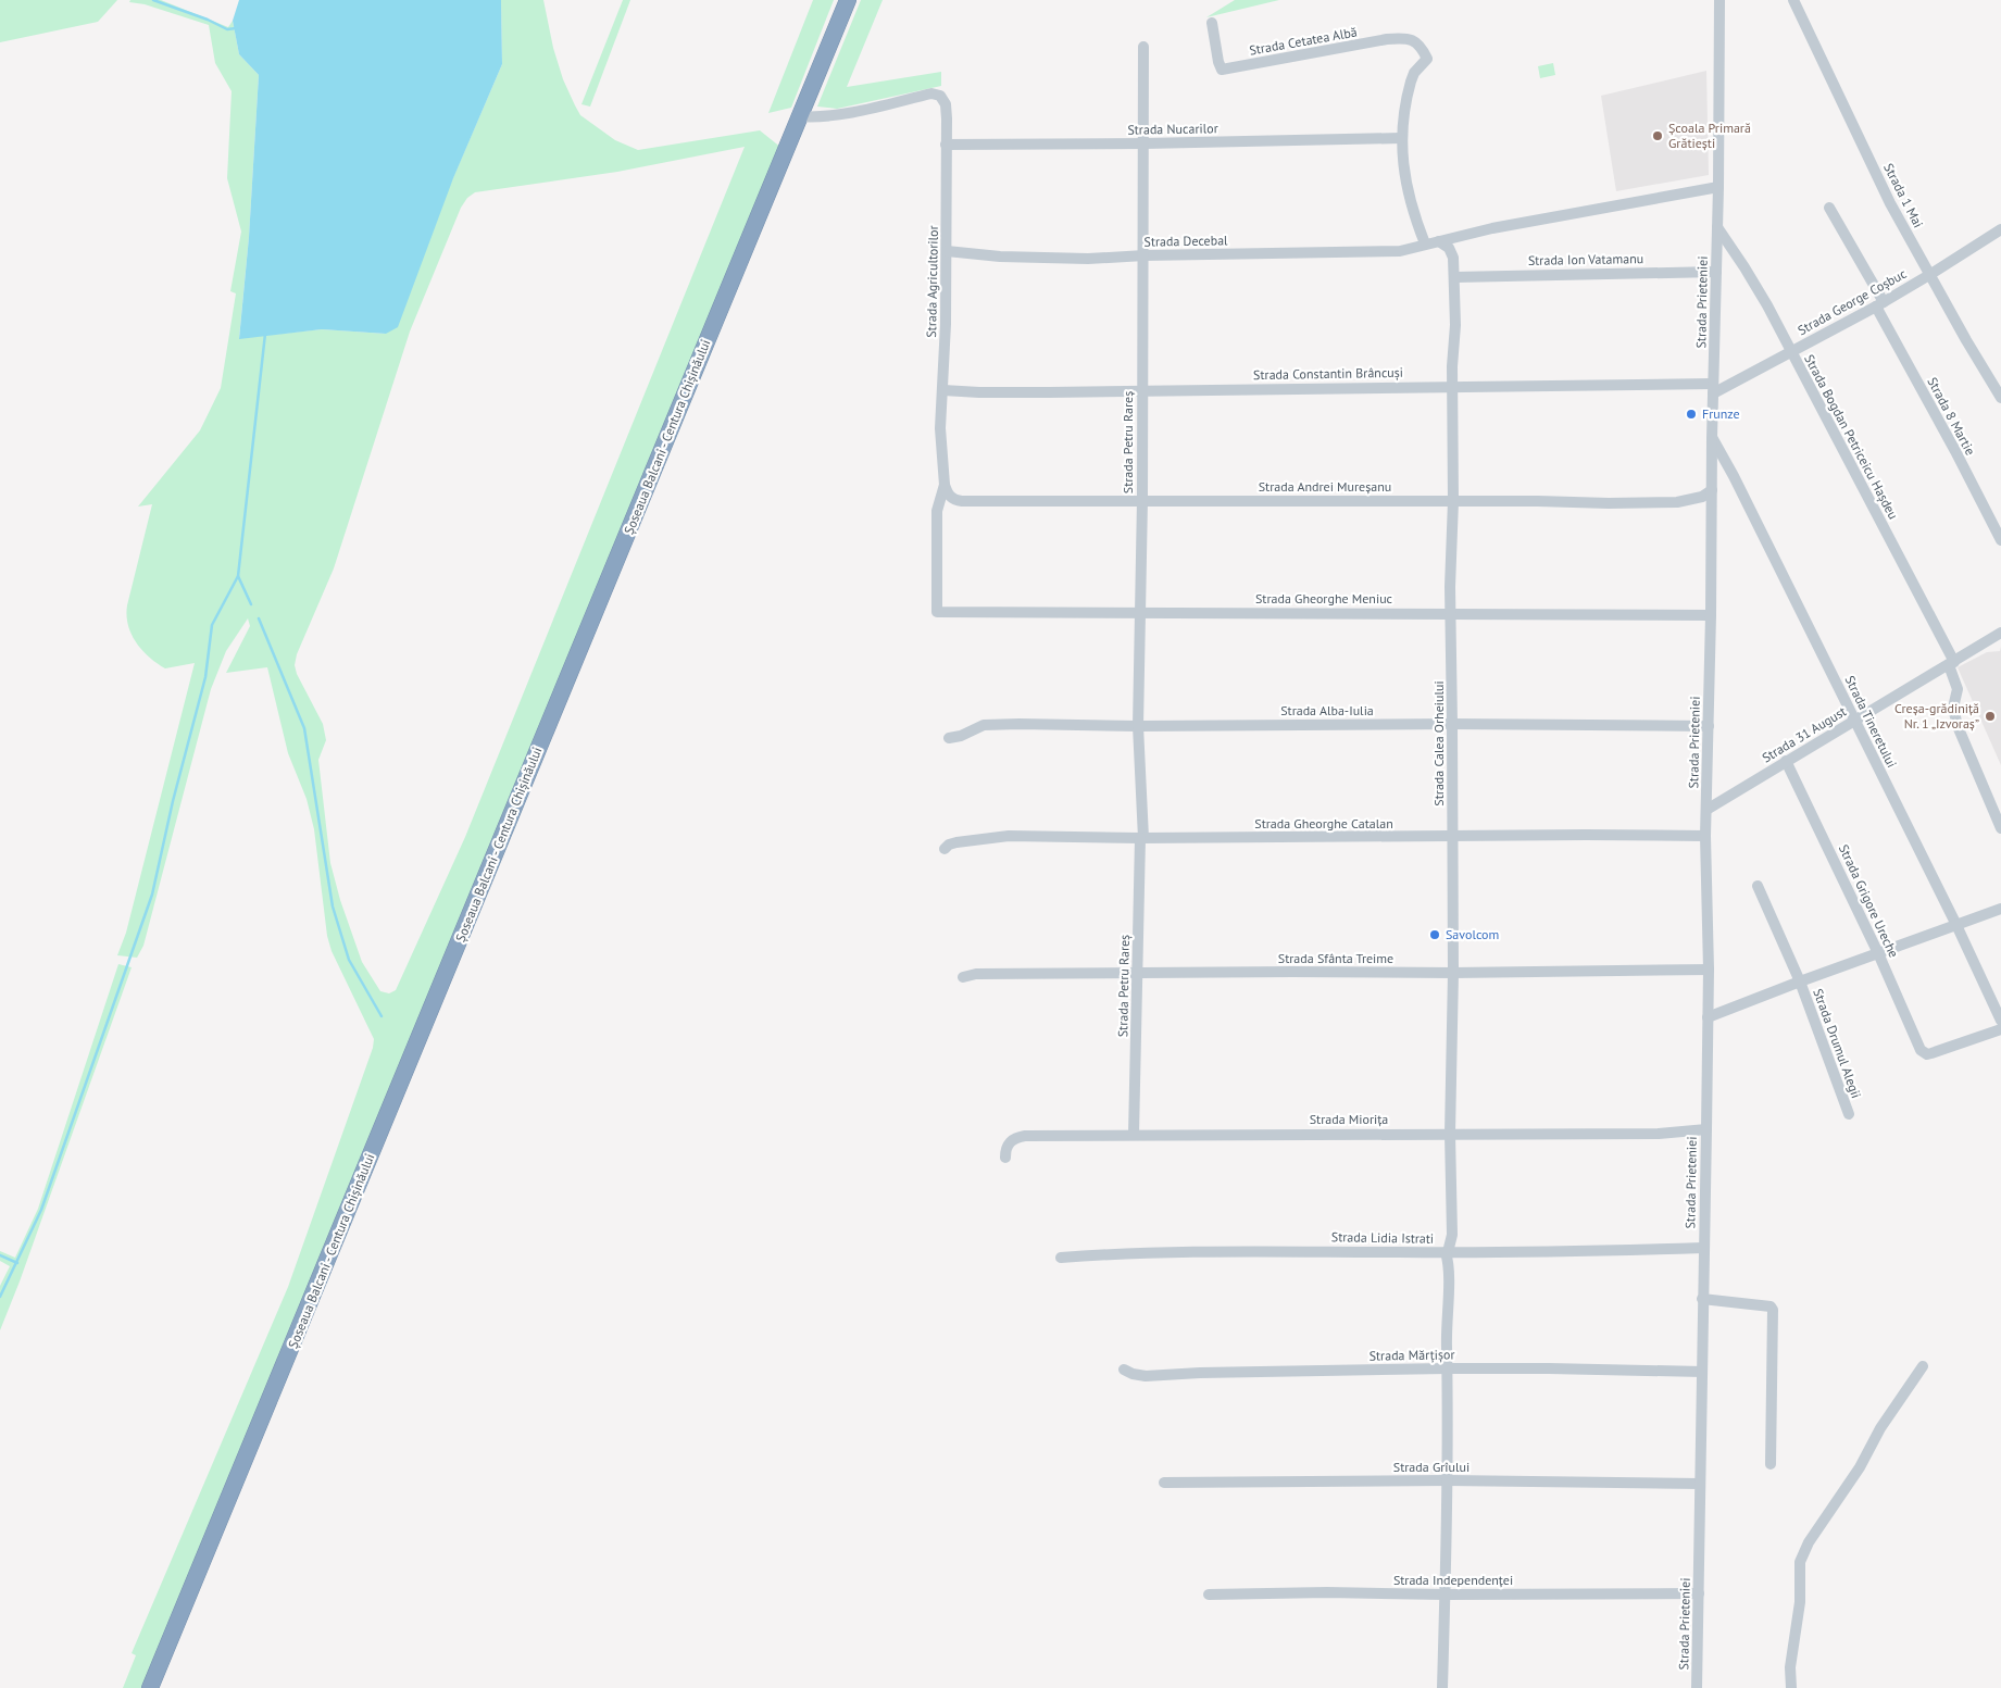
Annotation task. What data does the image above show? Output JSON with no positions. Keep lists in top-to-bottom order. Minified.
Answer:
{"streets":{"highway":["Șoseaua Balcani - Centura Chișinăului"],"street":["Strada Cetatea Albă","Strada Nucarilor","Strada 1 Mai","Strada Decebal","Strada Ion Vatamanu","Strada Agricultorilor","Strada Prieteniei","Strada George Coșbuc","Strada Constantin Brâncuși","Strada 8 Martie","Strada Bogdan Petriceicu Hașdeu","Strada Petru Rareș","Strada Andrei Mureșanu","Strada Gheorghe Meniuc","Strada Alba-Iulia","Strada Tineretului","Strada 31 August","Strada Calea Orheiului","Strada Gheorghe Catalan","Strada Grigore Ureche","Strada Sfânta Treime","Strada Drumul Alegii","Strada Miorița","Strada Lidia Istrati","Strada Mărțișor","Strada Grîului","Strada Independenței"]},"crossings":[["Strada Cetatea Albă","Strada Nucarilor"],["Strada Nucarilor","Strada Agricultorilor"],["Strada Nucarilor","Strada Petru Rareș"],["Strada 1 Mai","Strada George Coșbuc"],["Strada Decebal","Strada Agricultorilor"],["Strada Decebal","Strada Petru Rareș"],["Strada Ion Vatamanu","Strada Prieteniei"],["Strada Ion Vatamanu","Strada Calea Orheiului"],["Strada Agricultorilor","Strada Constantin Brâncuși"],["Strada Agricultorilor","Șoseaua Balcani - Centura Chișinăului"],["Strada Agricultorilor","Strada Andrei Mureșanu"],["Strada Agricultorilor","Strada Gheorghe Meniuc"],["Strada Prieteniei","Strada George Coșbuc"],["Strada Prieteniei","Strada Constantin Brâncuși"],["Strada Prieteniei","Strada Bogdan Petriceicu Hașdeu"],["Strada Prieteniei","Strada Andrei Mureșanu"],["Strada Prieteniei","Strada Gheorghe Meniuc"],["Strada Prieteniei","Strada Alba-Iulia"],["Strada Prieteniei","Strada Tineretului"],["Strada Prieteniei","Strada 31 August"],["Strada Prieteniei","Strada Gheorghe Catalan"],["Strada Prieteniei","Strada Sfânta Treime"],["Strada Prieteniei","Strada Drumul Alegii"],["Strada Prieteniei","Strada Miorița"],["Strada Prieteniei","Strada Lidia Istrati"],["Strada Prieteniei","Strada Mărțișor"],["Strada Prieteniei","Strada Grîului"],["Strada Prieteniei","Strada Independenței"],["Strada George Coșbuc","Strada Constantin Brâncuși"],["Strada George Coșbuc","Strada 8 Martie"],["Strada George Coșbuc","Strada Bogdan Petriceicu Hașdeu"],["Strada Constantin Brâncuși","Strada Petru Rareș"],["Strada Constantin Brâncuși","Strada Calea Orheiului"],["Strada Bogdan Petriceicu Hașdeu","Strada 31 August"],["Strada Petru Rareș","Strada Andrei Mureșanu"],["Strada Petru Rareș","Strada Gheorghe Meniuc"],["Strada Petru Rareș","Strada Alba-Iulia"],["Strada Petru Rareș","Strada Gheorghe Catalan"],["Strada Petru Rareș","Strada Sfânta Treime"],["Strada Petru Rareș","Strada Miorița"],["Strada Andrei Mureșanu","Strada Calea Orheiului"],["Strada Gheorghe Meniuc","Strada Calea Orheiului"],["Strada Alba-Iulia","Strada Calea Orheiului"],["Strada Tineretului","Strada 31 August"],["Strada Tineretului","Strada Drumul Alegii"],["Strada 31 August","Strada Grigore Ureche"],["Strada Calea Orheiului","Strada Gheorghe Catalan"],["Strada Calea Orheiului","Strada Sfânta Treime"],["Strada Calea Orheiului","Strada Miorița"],["Strada Calea Orheiului","Strada Lidia Istrati"],["Strada Calea Orheiului","Strada Mărțișor"],["Strada Calea Orheiului","Strada Grîului"],["Strada Calea Orheiului","Strada Independenței"],["Strada Grigore Ureche","Strada Drumul Alegii"]],"places":["Școala Primară Grătiești","Frunze","Creșa-grădiniță Nr. 1 „Izvoraș”","Savolcom"]}
